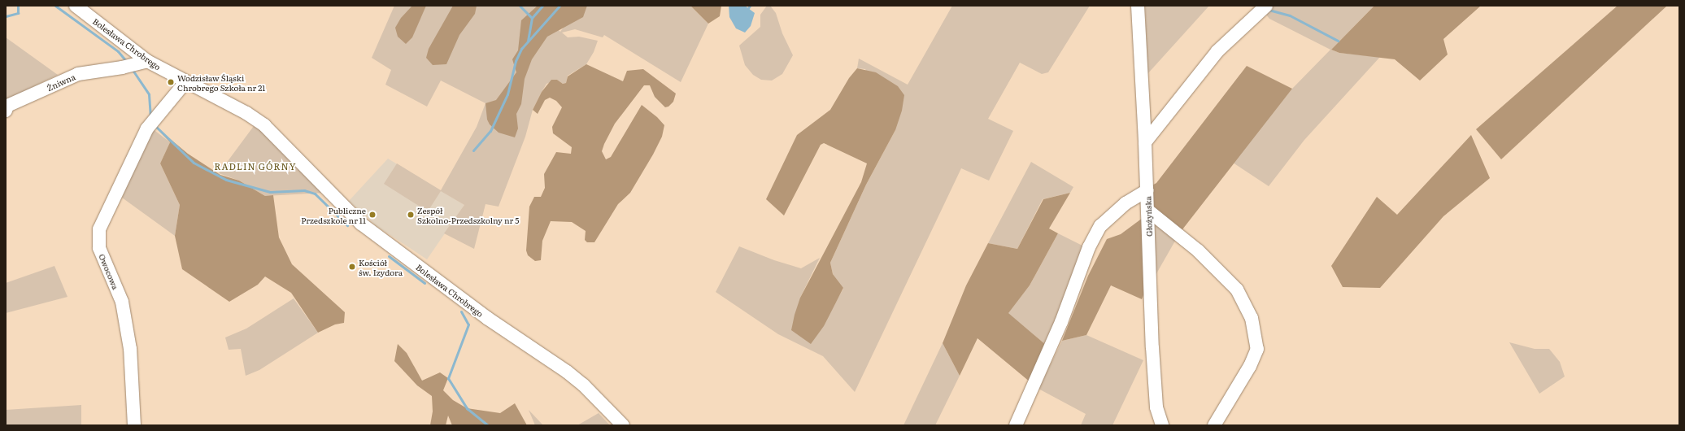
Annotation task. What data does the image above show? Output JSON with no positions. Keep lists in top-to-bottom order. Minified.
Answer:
{"streets":{"street":["Bolesława Chrobrego","Żniwna","Głożyńska","Owocowa"]},"crossings":[["Bolesława Chrobrego","Żniwna"],["Bolesława Chrobrego","Owocowa"]],"districts":["RADLIN GÓRNY"],"places":["Wodzisław Śląski Chrobrego Szkoła nr 21","Publiczne Przedszkole nr 11","Zespół Szkolno-Przedszkolny nr 5","Kościół św. Izydora"]}
